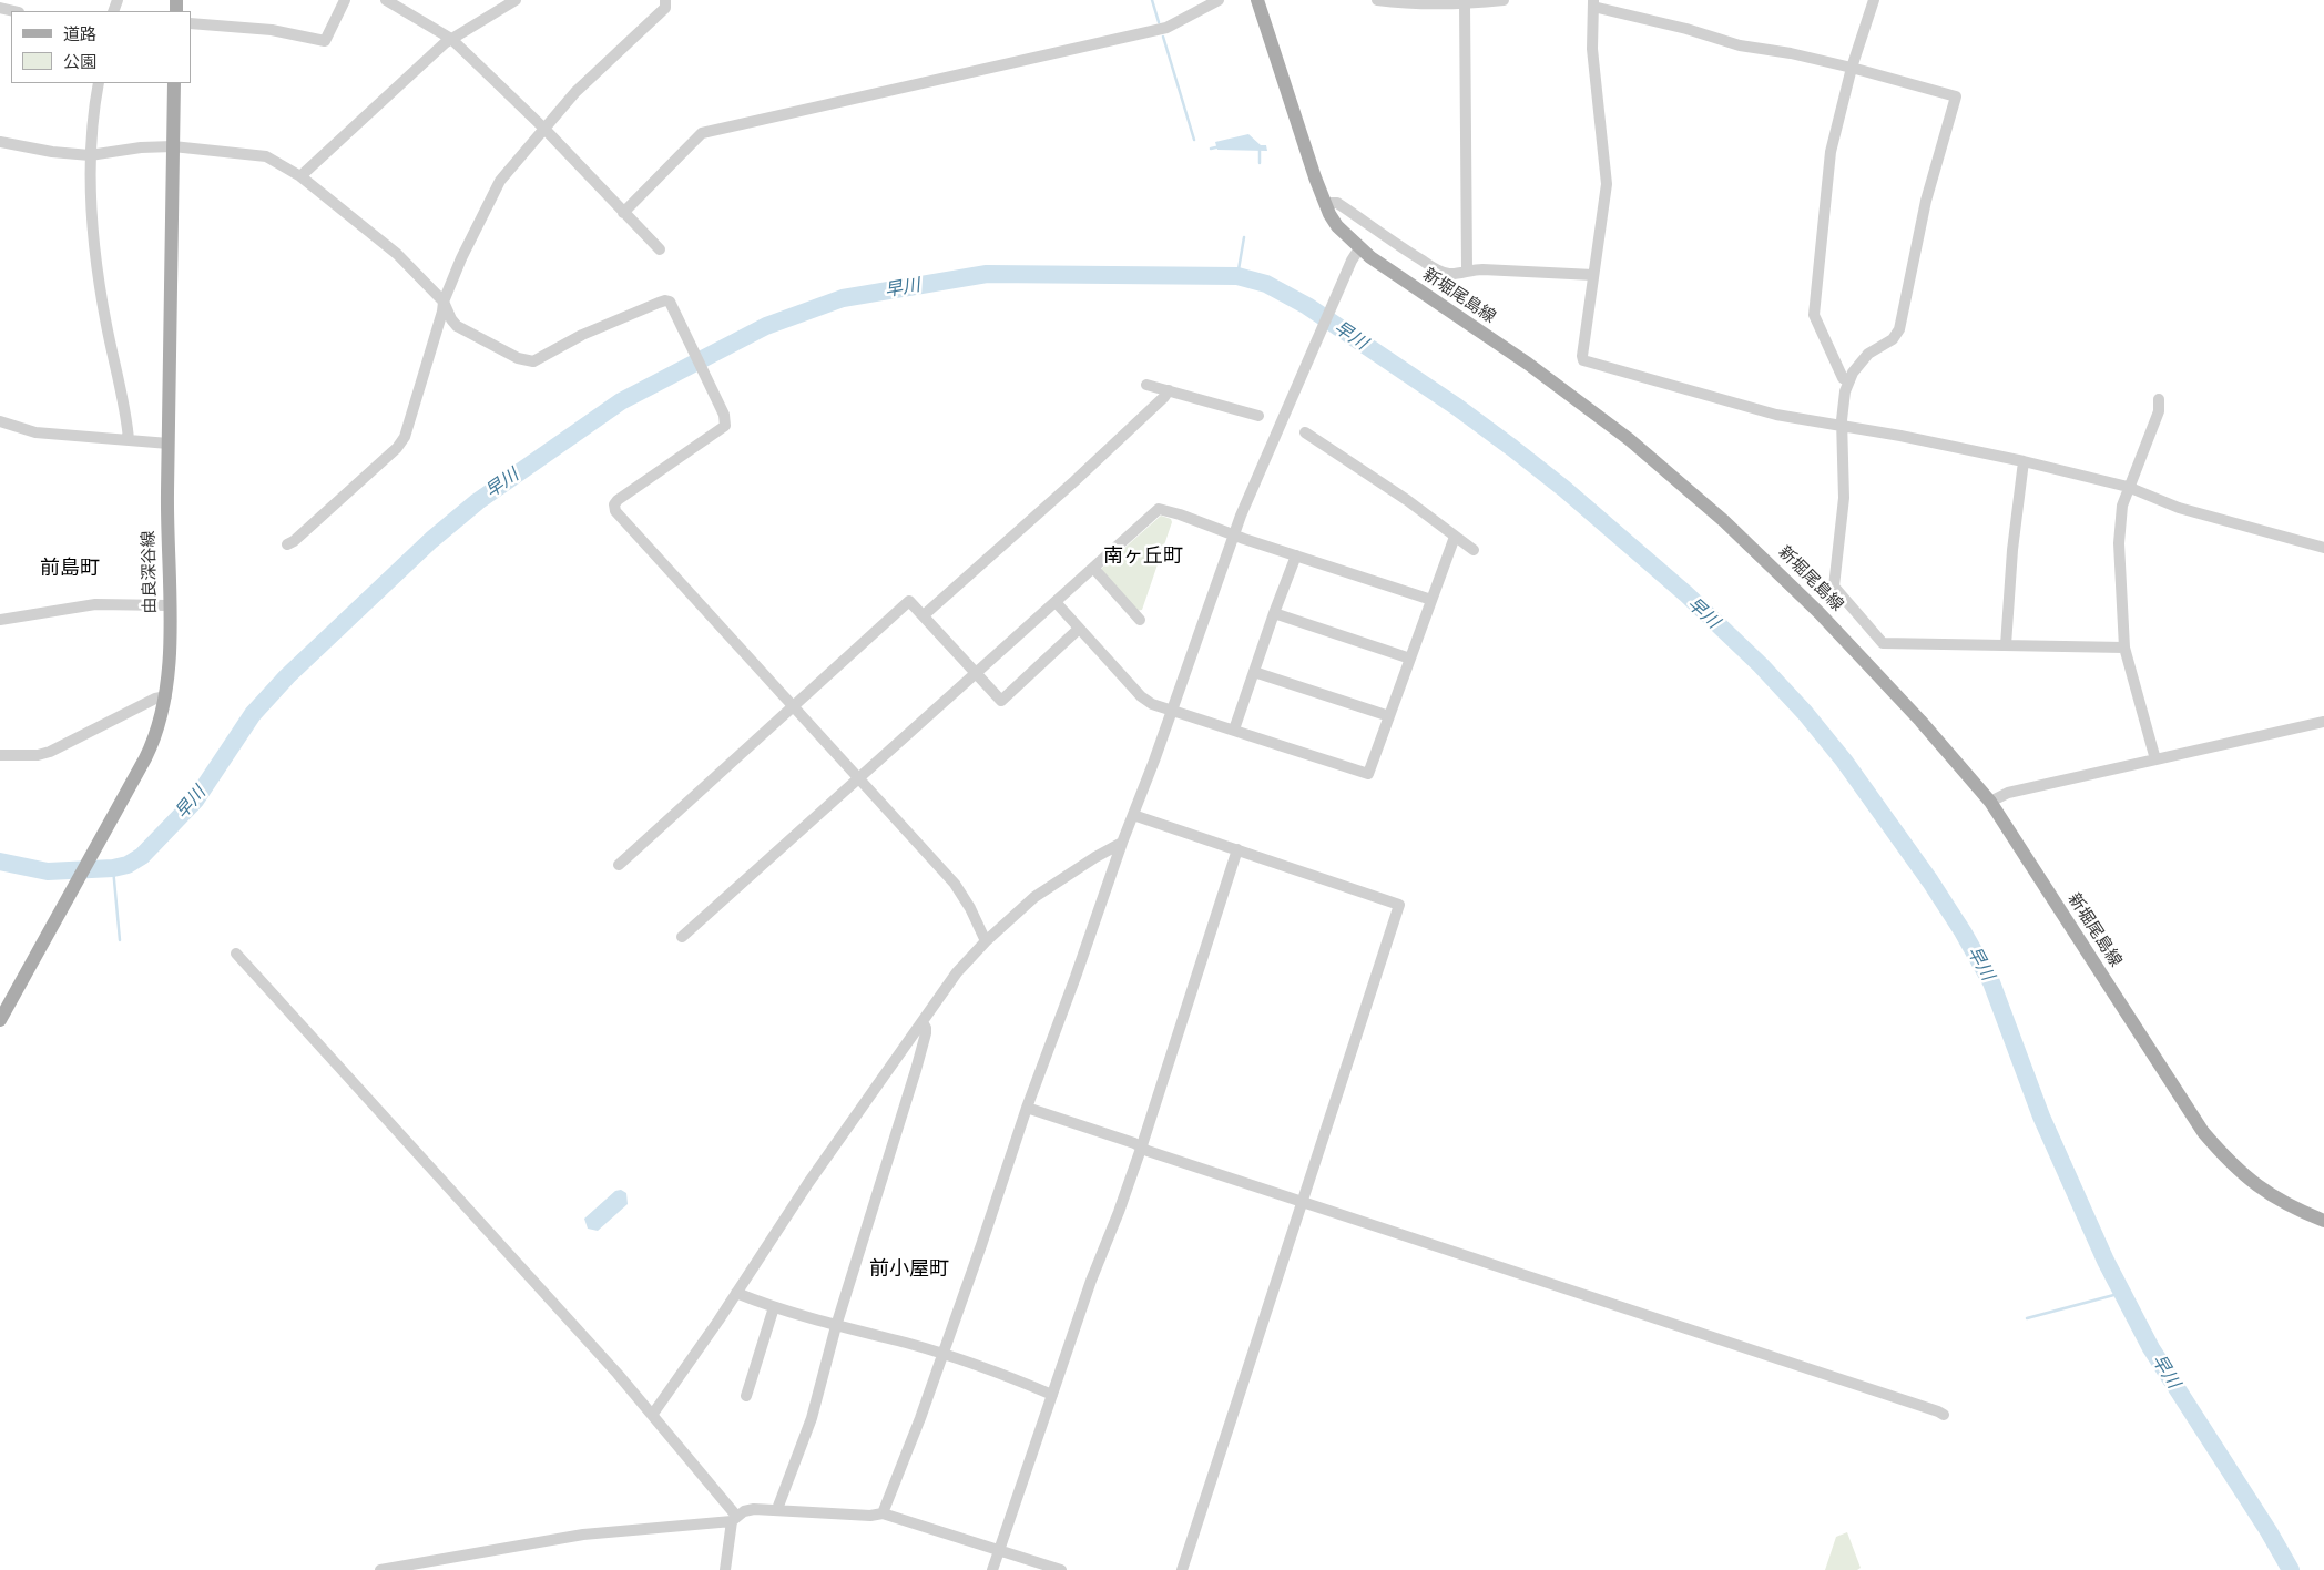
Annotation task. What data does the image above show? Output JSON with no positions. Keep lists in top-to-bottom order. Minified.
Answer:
{"streets":{"main road":["新堀尾島線","由良深谷線"]},"districts":["南ヶ丘町","前島町","前小屋町"],"water":["早川"],"legend":["道路","公園"]}
